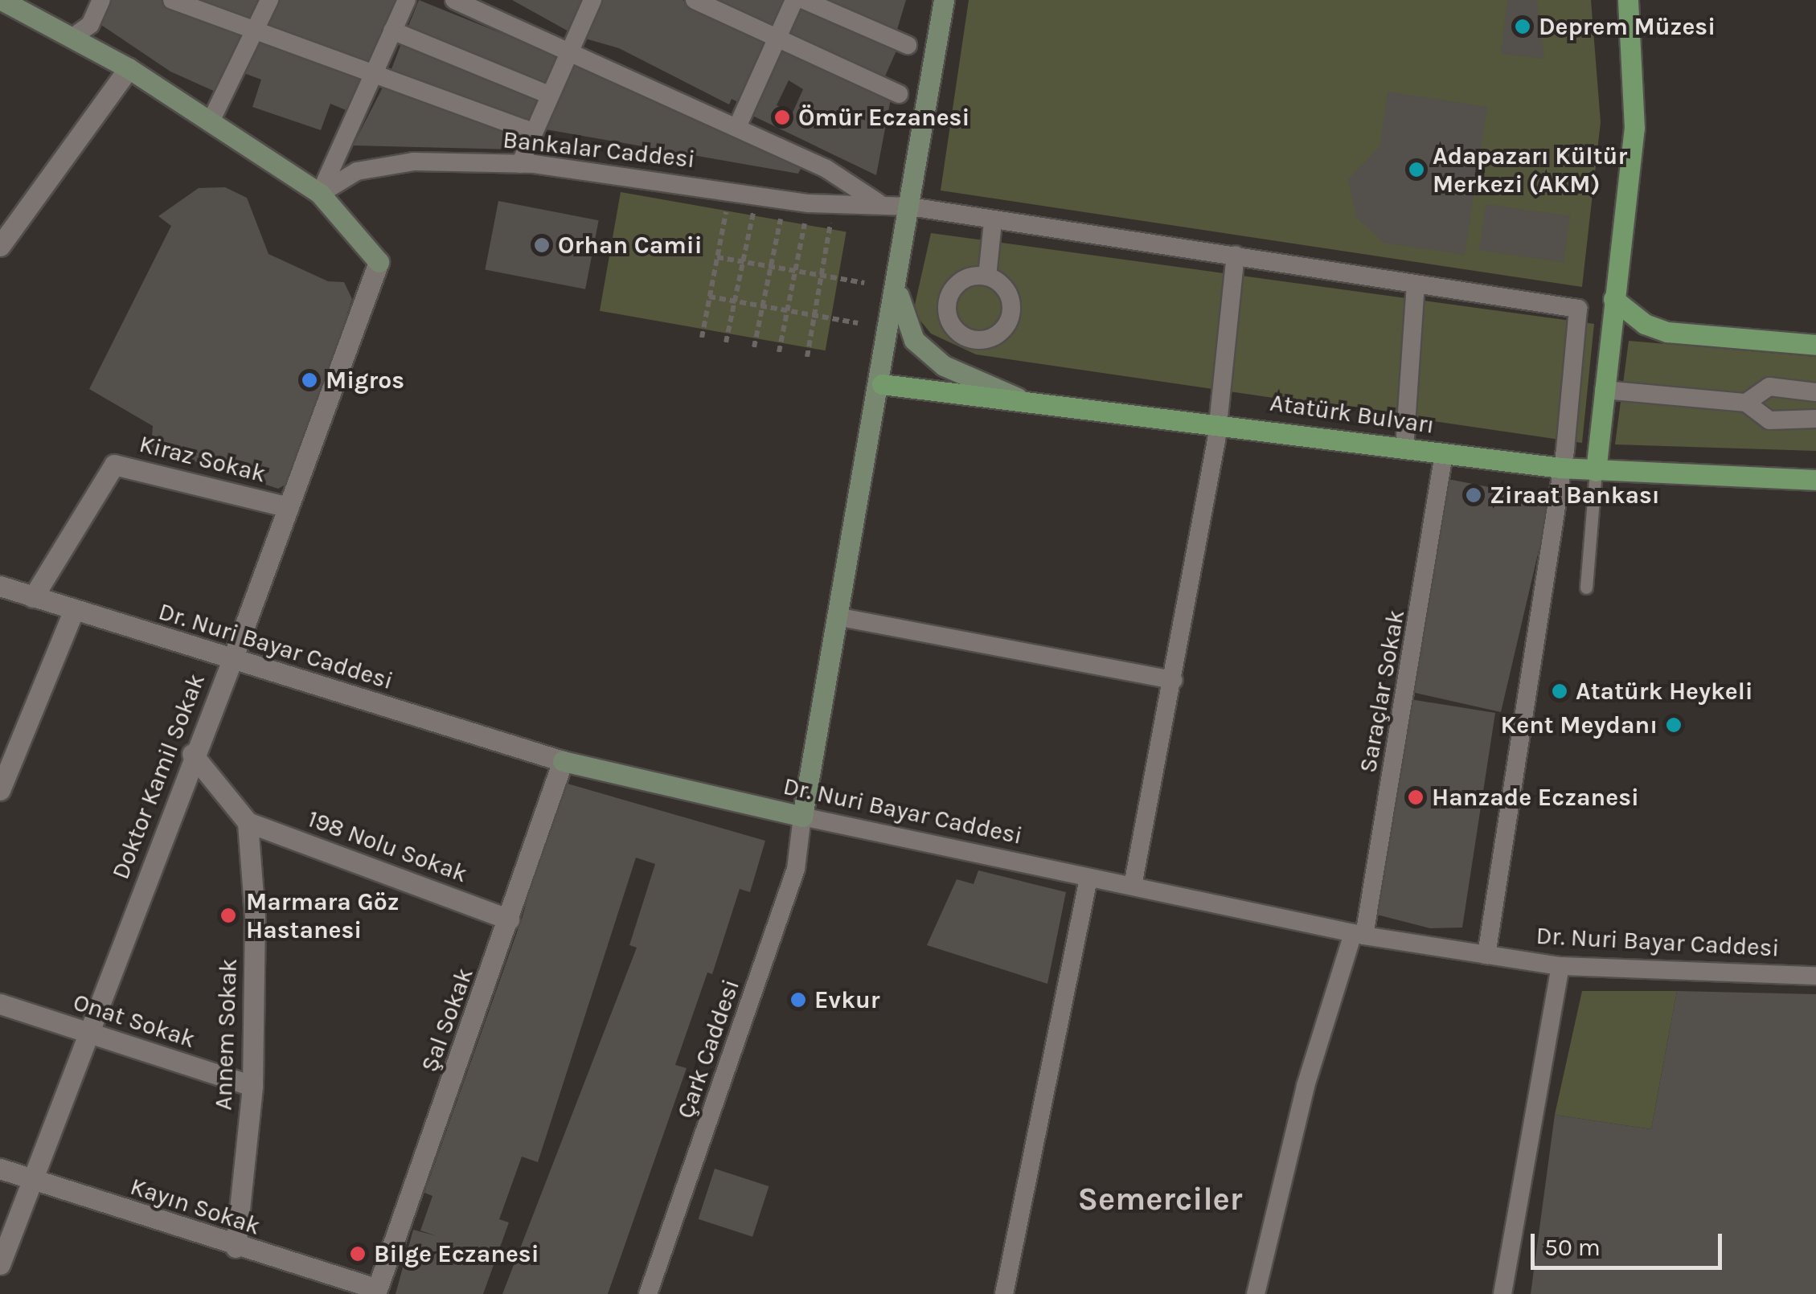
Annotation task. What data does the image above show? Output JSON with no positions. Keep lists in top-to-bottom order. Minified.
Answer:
{"streets":{"main road":["Atatürk Bulvarı","Dr. Nuri Bayar Caddesi"],"street":["Bankalar Caddesi","Kiraz Sokak","Saraçlar Sokak","Doktor Kamil Sokak","198 Nolu Sokak","Şal Sokak","Onat Sokak","Annem Sokak","Çark Caddesi","Kayın Sokak"]},"crossings":[["Bankalar Caddesi","Atatürk Bulvarı"],["Atatürk Bulvarı","Saraçlar Sokak"],["Kiraz Sokak","Dr. Nuri Bayar Caddesi"],["Kiraz Sokak","Doktor Kamil Sokak"],["Dr. Nuri Bayar Caddesi","Saraçlar Sokak"],["Dr. Nuri Bayar Caddesi","Doktor Kamil Sokak"],["Dr. Nuri Bayar Caddesi","Şal Sokak"],["Dr. Nuri Bayar Caddesi","Çark Caddesi"],["Doktor Kamil Sokak","Onat Sokak"],["Doktor Kamil Sokak","Kayın Sokak"],["198 Nolu Sokak","Şal Sokak"],["198 Nolu Sokak","Annem Sokak"],["Şal Sokak","Kayın Sokak"],["Onat Sokak","Annem Sokak"],["Annem Sokak","Kayın Sokak"]],"districts":["Semerciler"],"places":["Deprem Müzesi","Ömür Eczanesi","Adapazarı Kültür Merkezi (AKM)","Orhan Camii","Migros","Ziraat Bankası","Atatürk Heykeli","Kent Meydanı","Hanzade Eczanesi","Marmara Göz Hastanesi","Evkur","Bilge Eczanesi"],"scale_bar":"50 m"}
